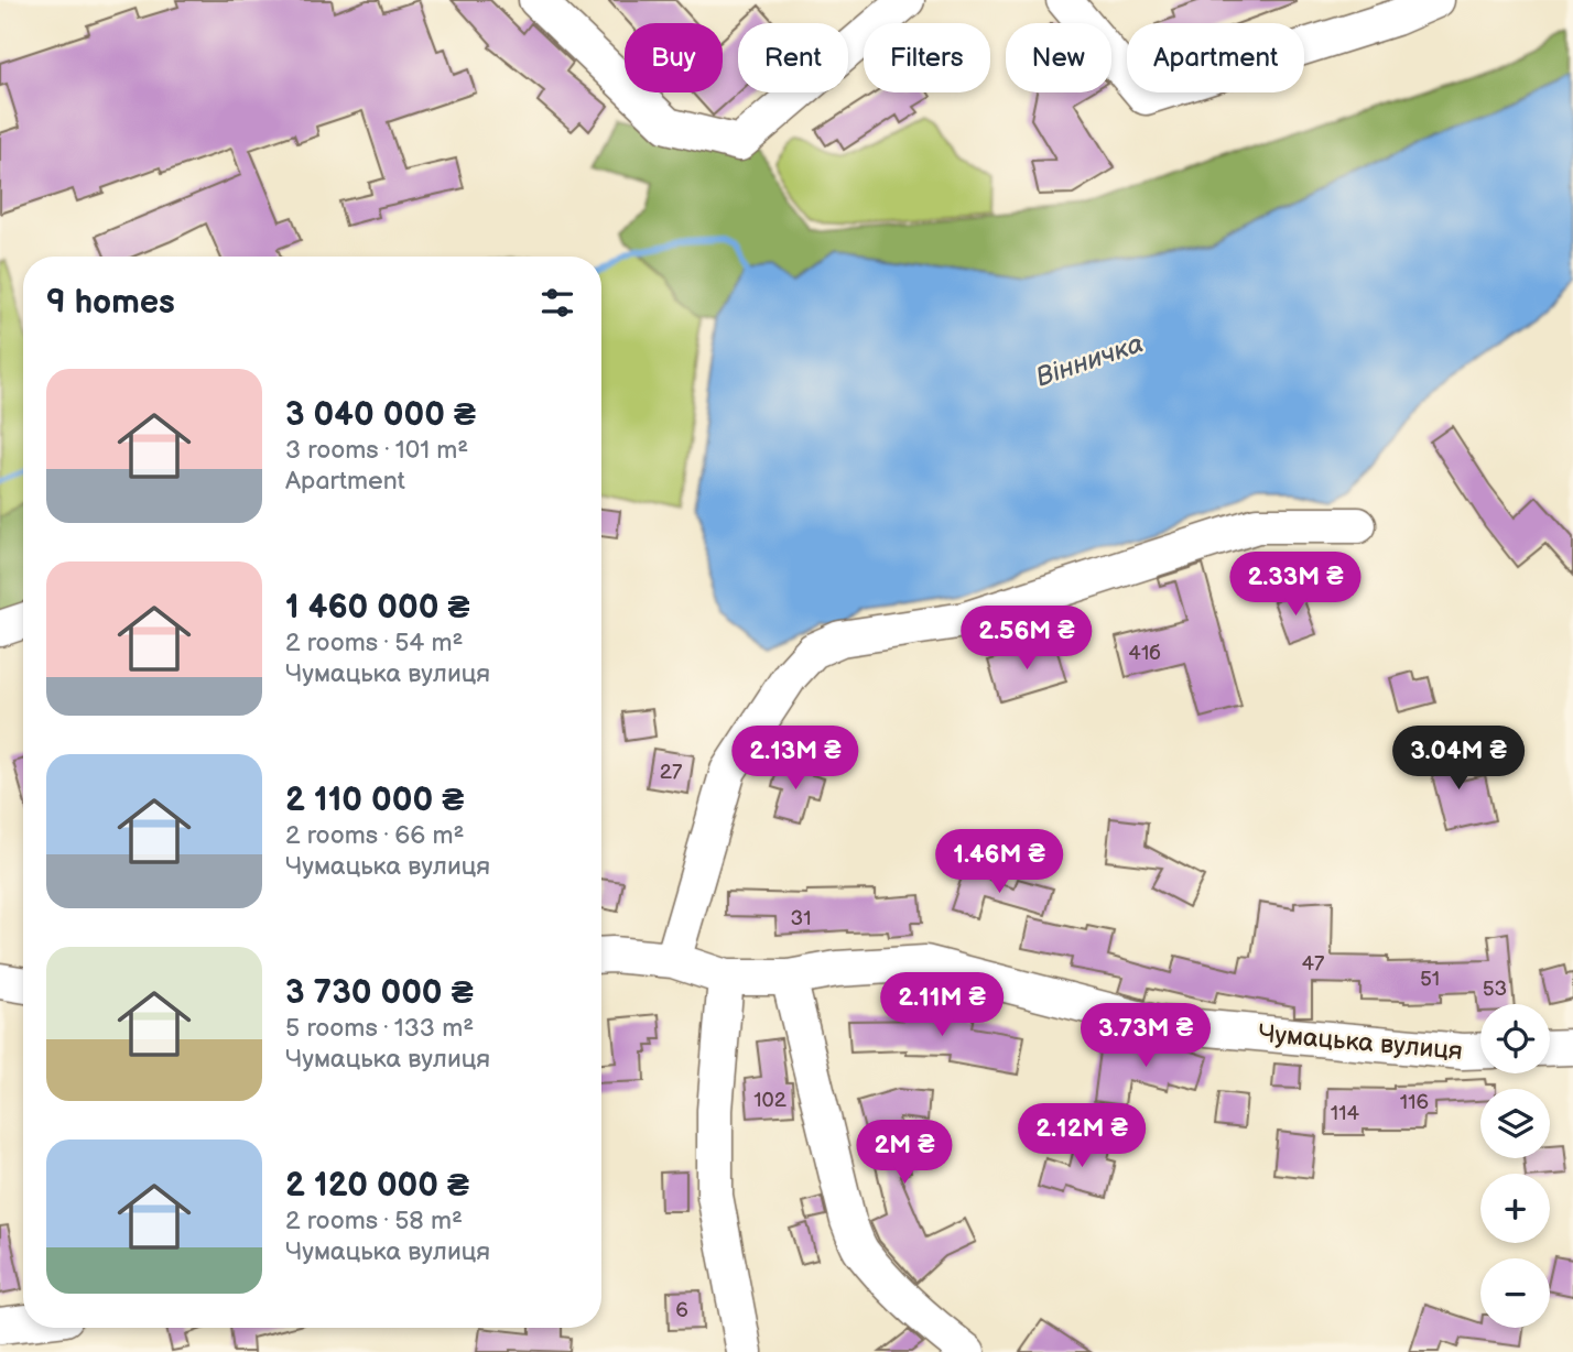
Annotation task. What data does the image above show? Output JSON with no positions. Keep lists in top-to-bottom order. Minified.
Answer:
{"streets":{"street":["Чумацька вулиця"]},"water":["Вінничка"],"house_numbers":["41б","27","31","47","51","53","102","116","114","6"],"page":{"chip":["Buy","Rent","Filters","New","Apartment"],"heading":"9 homes","list":[{"name":"3 040 000 ₴","note":"3 rooms · 101 m² · Apartment"},{"name":"1 460 000 ₴","note":"2 rooms · 54 m² · Чумацька вулиця"},{"name":"2 110 000 ₴","note":"2 rooms · 66 m² · Чумацька вулиця"},{"name":"3 730 000 ₴","note":"5 rooms · 133 m² · Чумацька вулиця"},{"name":"2 120 000 ₴","note":"2 rooms · 58 m² · Чумацька вулиця"}],"price":["2.33M ₴","2.56M ₴","2.13M ₴","3.04M ₴","1.46M ₴","2.11M ₴","3.73M ₴","2.12M ₴","2M ₴"],"map_buttons":["+","−"]}}
